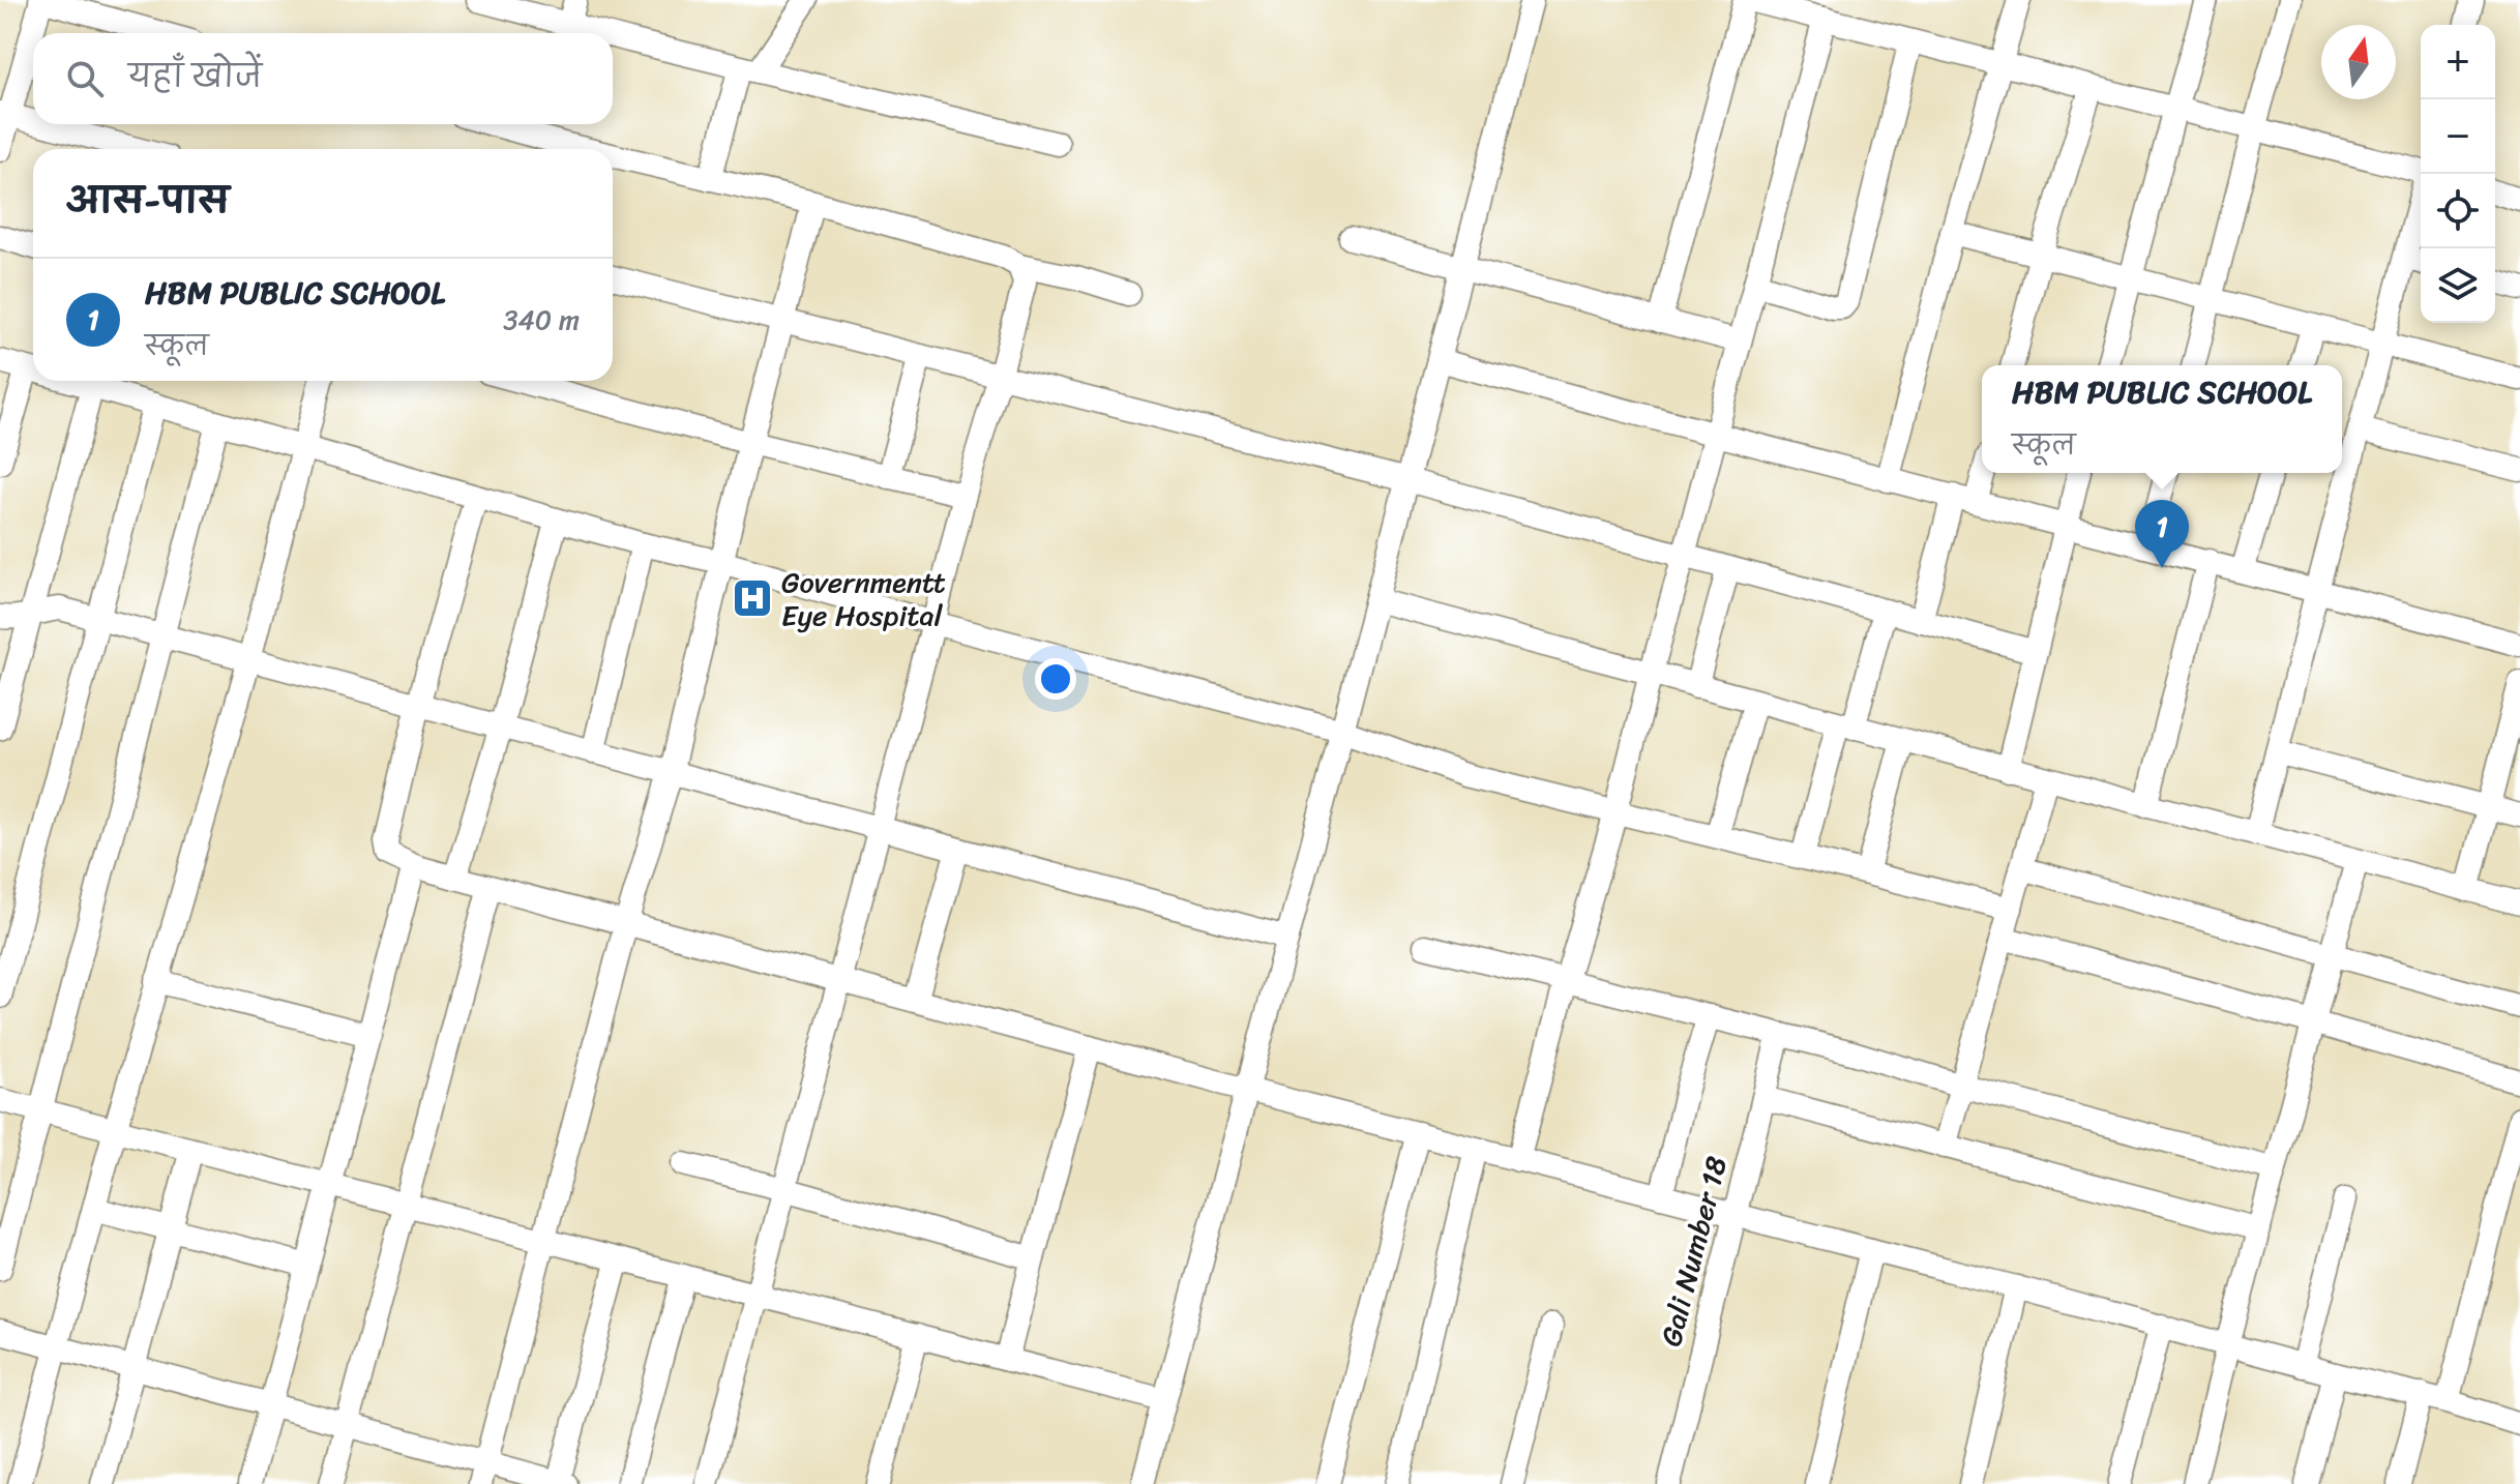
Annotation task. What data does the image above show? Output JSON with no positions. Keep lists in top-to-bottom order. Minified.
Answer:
{"streets":{"street":["Gali Number 18"]},"places":{"hospital":["Governmentt Eye Hospital"]},"north":"top","page":{"map_buttons":["+","−"],"search":"यहाँ खोजें","heading":"आस-पास","list":[{"mark":"1","name":"HBM PUBLIC SCHOOL","note":"स्कूल","value":"340 m"}],"popup":["HBM PUBLIC SCHOOL","स्कूल"],"pins":"1"}}
